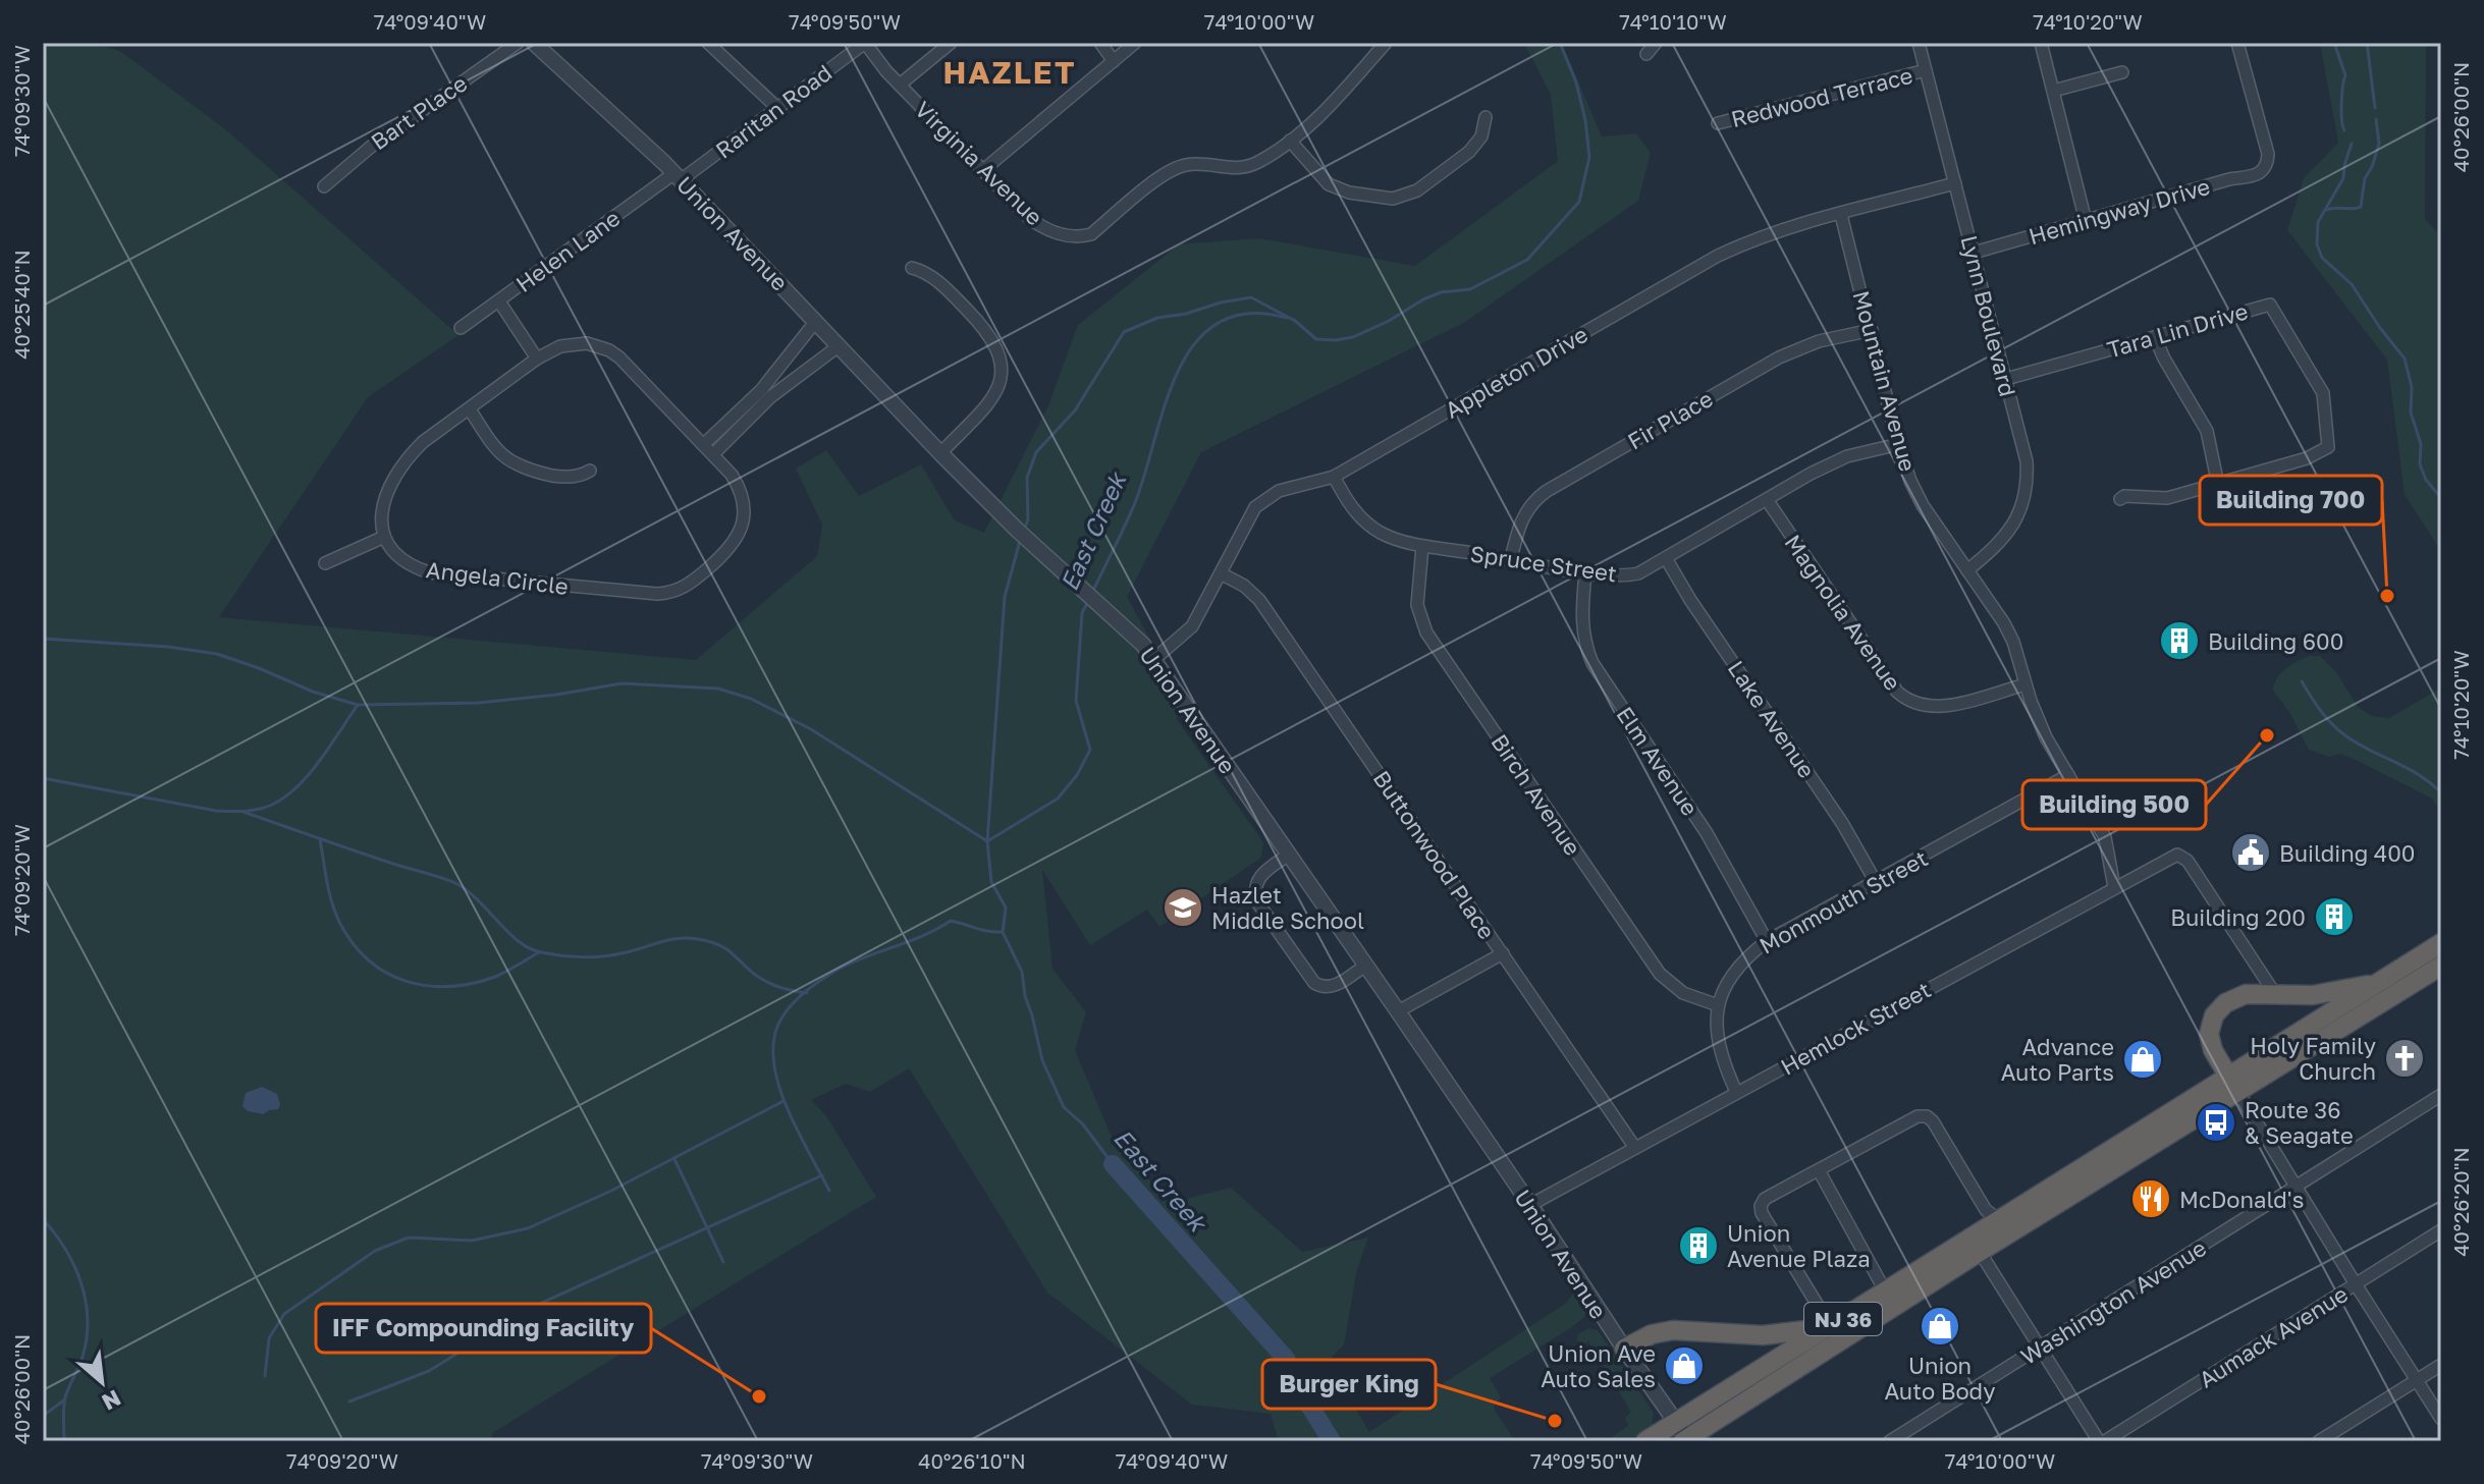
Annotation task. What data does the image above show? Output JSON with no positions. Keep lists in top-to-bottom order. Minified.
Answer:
{"streets":{"highway":["NJ 36"],"street":["Redwood Terrace","Raritan Road","Bart Place","Virginia Avenue","Hemingway Drive","Union Avenue","Helen Lane","Lynn Boulevard","Tara Lin Drive","Appleton Drive","Mountain Avenue","Fir Place","Spruce Street","Angela Circle","Magnolia Avenue","Lake Avenue","Elm Avenue","Birch Avenue","Buttonwood Place","Monmouth Street","Hemlock Street","Washington Avenue","Aumack Avenue"]},"crossings":[["Redwood Terrace","Lynn Boulevard"],["Raritan Road","Virginia Avenue"],["Raritan Road","Union Avenue"],["Raritan Road","Helen Lane"],["Hemingway Drive","Lynn Boulevard"],["Union Avenue","Helen Lane"],["Union Avenue","Appleton Drive"],["Union Avenue","Hemlock Street"],["Union Avenue","NJ 36"],["Lynn Boulevard","Tara Lin Drive"],["Lynn Boulevard","Appleton Drive"],["Lynn Boulevard","Mountain Avenue"],["Appleton Drive","Mountain Avenue"],["Appleton Drive","Spruce Street"],["Appleton Drive","Buttonwood Place"],["Mountain Avenue","Fir Place"],["Mountain Avenue","Spruce Street"],["Mountain Avenue","Magnolia Avenue"],["Mountain Avenue","Monmouth Street"],["Mountain Avenue","Hemlock Street"],["Fir Place","Spruce Street"],["Spruce Street","Magnolia Avenue"],["Spruce Street","Lake Avenue"],["Spruce Street","Elm Avenue"],["Spruce Street","Birch Avenue"],["Lake Avenue","Monmouth Street"],["Elm Avenue","Monmouth Street"],["Birch Avenue","Monmouth Street"],["Buttonwood Place","Hemlock Street"],["Monmouth Street","Hemlock Street"]],"districts":["HAZLET"],"water":["East Creek"],"places":{"other":["Building 700","Building 500","IFF Compounding Facility","Burger King"],"building":["Building 600","Building 200","Union Avenue Plaza"],"public building":["Building 400"],"school or university":["Hazlet Middle School"],"church":["Holy Family Church"],"shop":["Advance Auto Parts","Union Auto Body","Union Ave Auto Sales"],"bus stop":["Route 36 & Seagate"],"restaurant":["McDonald's"]},"north":"bottom right","coordinates":["74°09'40\"W","74°09'50\"W","74°10'00\"W","74°10'10\"W","74°10'20\"W","74°09'30\"W","40°26'00\"N","40°25'40\"N","74°09'20\"W","40°26'20\"N","40°26'10\"N"]}
